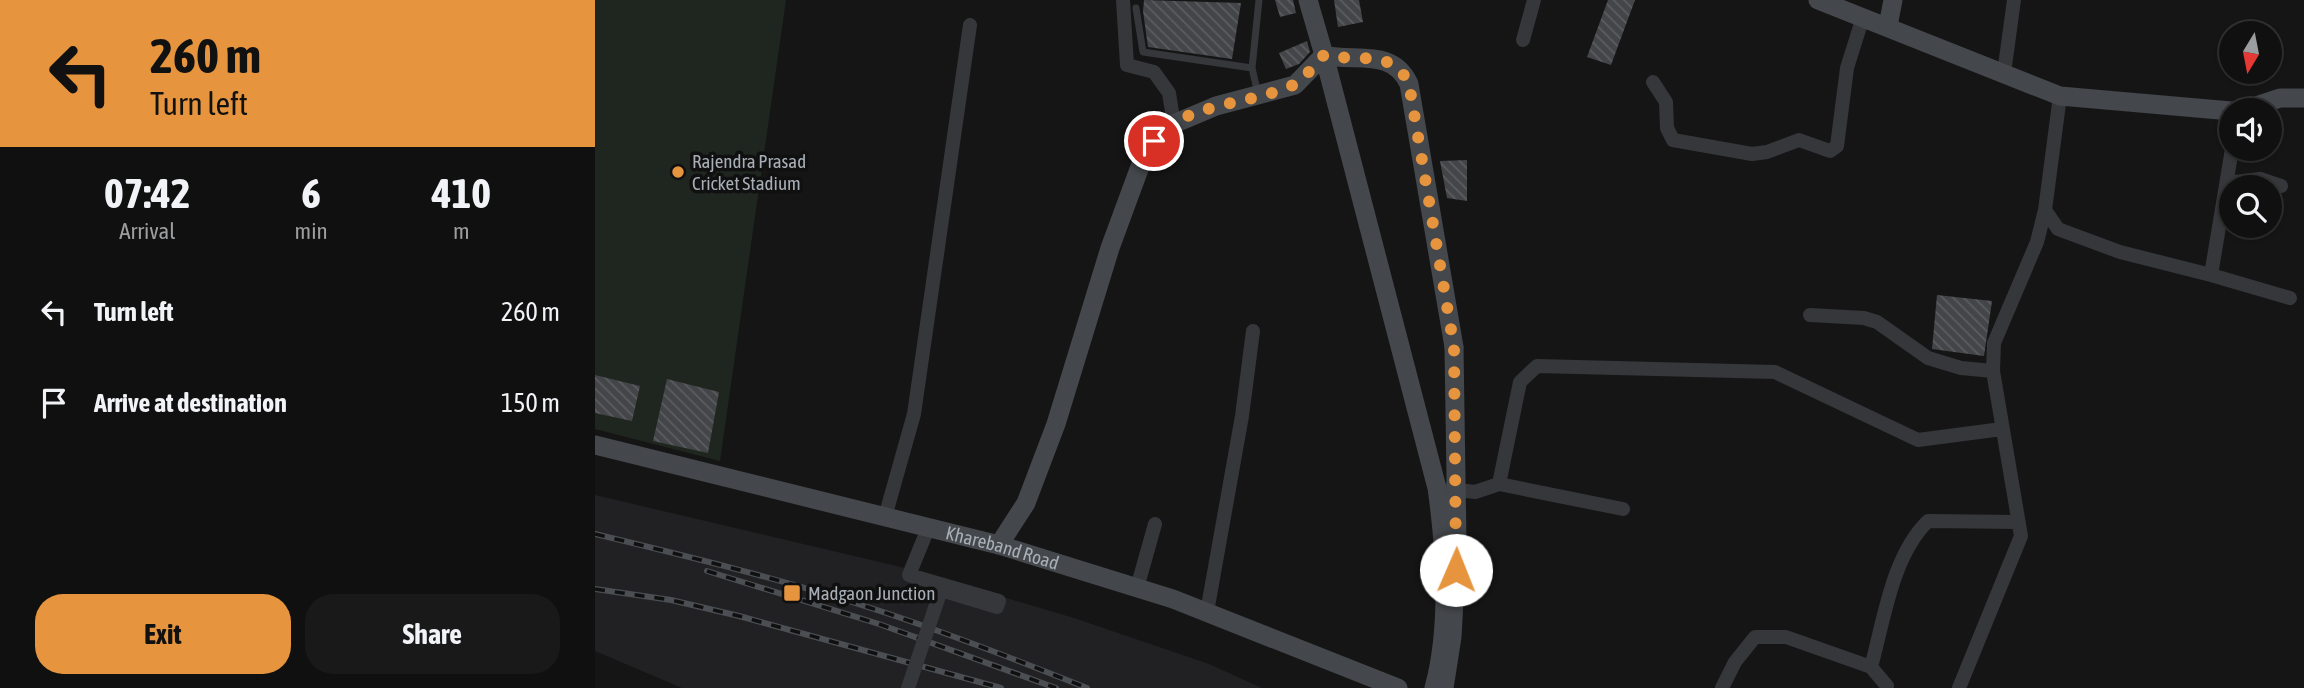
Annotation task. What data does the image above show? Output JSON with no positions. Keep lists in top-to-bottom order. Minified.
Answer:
{"streets":{"main road":["Khareband Road"]},"places":{"other":["Rajendra Prasad Cricket Stadium"],"transit":["Madgaon Junction"]},"north":"bottom","page":{"turn":["260 m","Turn left"],"eta":["07:42","Arrival","6","min","410","m"],"list":[{"name":"Turn left","value":"260 m"},{"name":"Arrive at destination","value":"150 m"}],"buttons":["Exit","Share"]}}
